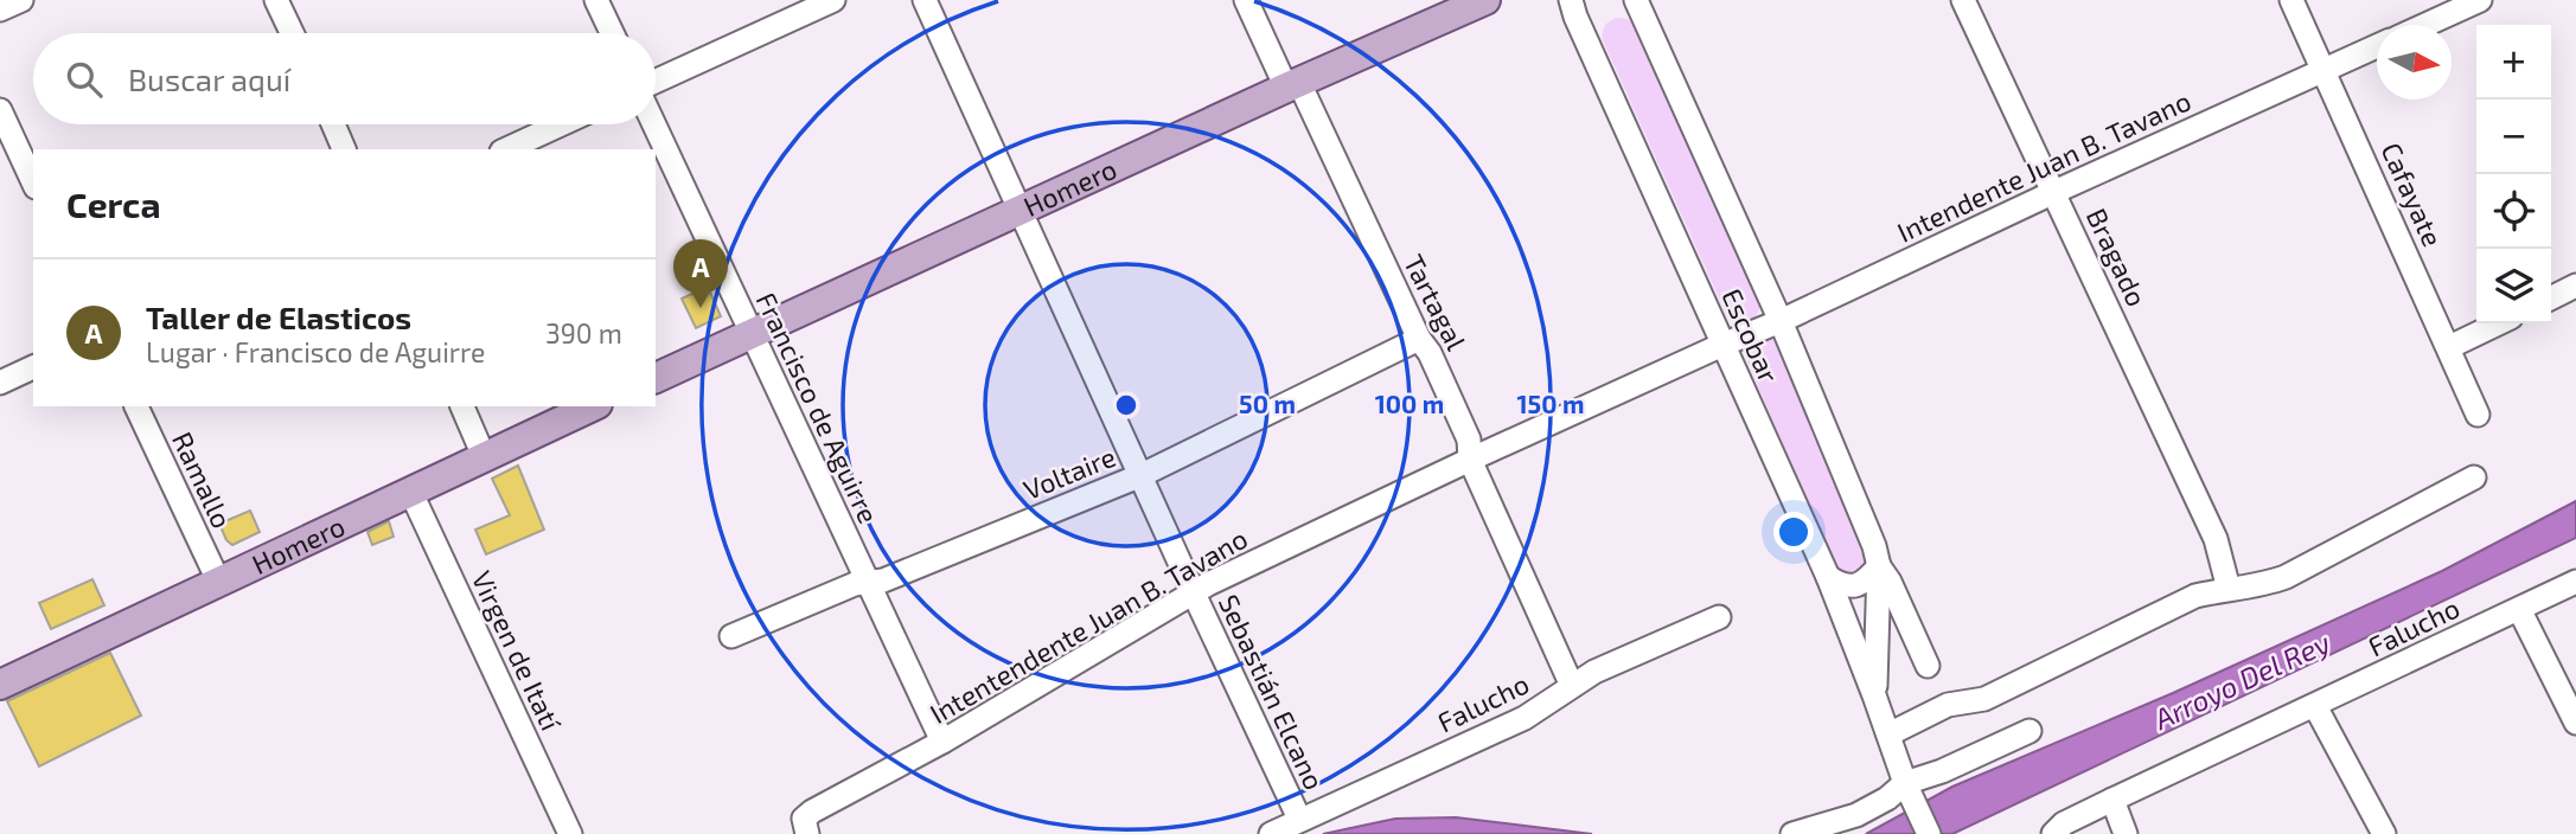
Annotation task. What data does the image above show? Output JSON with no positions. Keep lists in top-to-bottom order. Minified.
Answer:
{"streets":{"main road":["Homero"],"street":["Intendente Juan B. Tavano","Cafayate","Bragado","Tartagal","Escobar","Francisco de Aguirre","Voltaire","Ramallo","Intentendente Juan B. Tavano","Falucho","Virgen de Itatí","Sebastián Elcano"]},"crossings":[["Intendente Juan B. Tavano","Cafayate"],["Intendente Juan B. Tavano","Bragado"],["Intendente Juan B. Tavano","Escobar"],["Intendente Juan B. Tavano","Intentendente Juan B. Tavano"],["Homero","Tartagal"],["Homero","Francisco de Aguirre"],["Homero","Ramallo"],["Homero","Virgen de Itatí"],["Homero","Sebastián Elcano"],["Tartagal","Voltaire"],["Tartagal","Intentendente Juan B. Tavano"],["Tartagal","Falucho"],["Escobar","Intentendente Juan B. Tavano"],["Francisco de Aguirre","Voltaire"],["Francisco de Aguirre","Intentendente Juan B. Tavano"],["Voltaire","Sebastián Elcano"],["Intentendente Juan B. Tavano","Sebastián Elcano"],["Falucho","Sebastián Elcano"]],"water":["Arroyo Del Rey"],"north":"right","page":{"map_buttons":["+","−"],"search":"Buscar aquí","heading":"Cerca","pins":"A","list":[{"mark":"A","name":"Taller de Elasticos","note":"Lugar · Francisco de Aguirre","value":"390 m"}]},"rings":["50 m","100 m","150 m"]}
